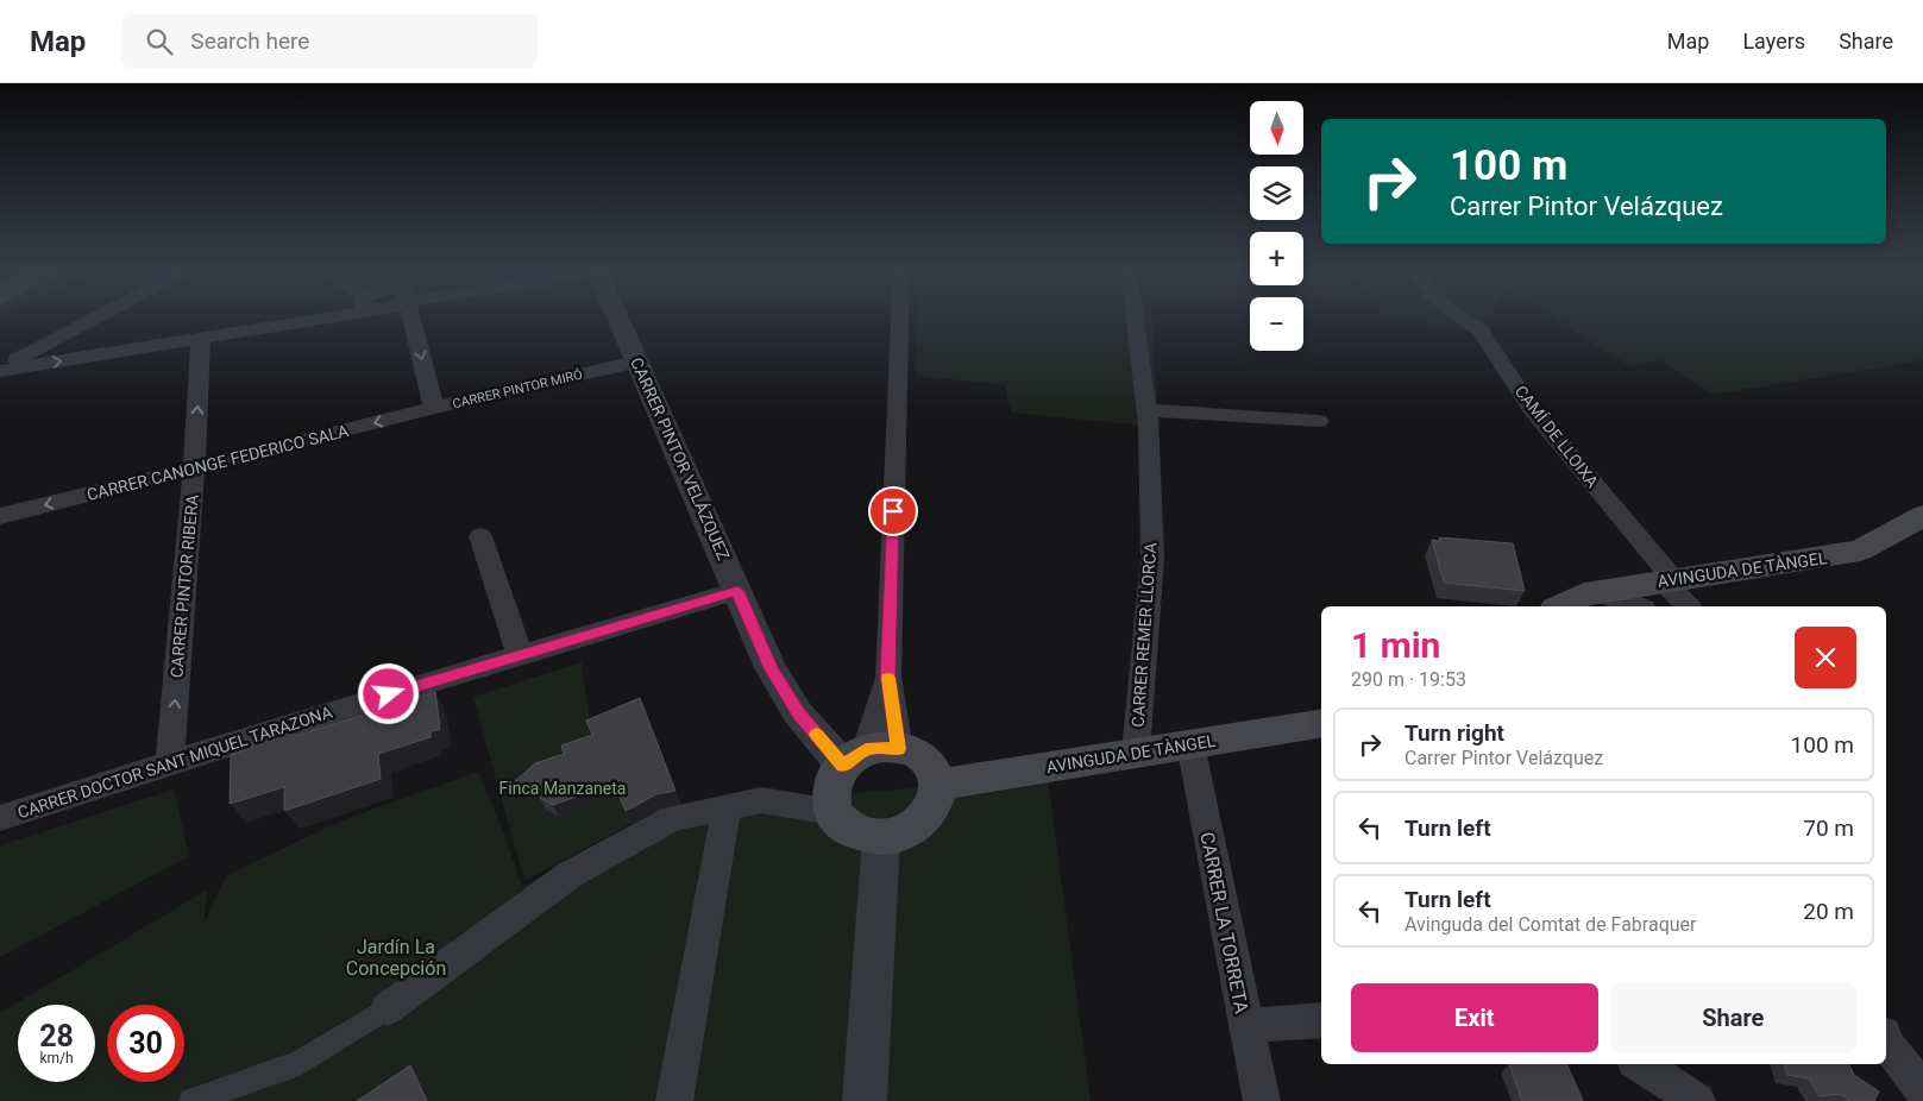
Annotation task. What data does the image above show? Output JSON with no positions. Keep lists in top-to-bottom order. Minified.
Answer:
{"streets":{"main road":["AVINGUDA DE TÀNGEL"],"street":["CARRER PINTOR MIRÓ","CAMÍ DE LLOIXA","CARRER PINTOR VELÁZQUEZ","CARRER CANONGE FEDERICO SALA","CARRER PINTOR RIBERA","CARRER REMER LLORCA","CARRER DOCTOR SANT MIQUEL TARAZONA","CARRER LA TORRETA"]},"crossings":[["CARRER PINTOR MIRÓ","CARRER PINTOR VELÁZQUEZ"],["CARRER PINTOR MIRÓ","CARRER CANONGE FEDERICO SALA"],["CAMÍ DE LLOIXA","AVINGUDA DE TÀNGEL"],["CARRER PINTOR VELÁZQUEZ","AVINGUDA DE TÀNGEL"],["CARRER PINTOR VELÁZQUEZ","CARRER DOCTOR SANT MIQUEL TARAZONA"],["CARRER CANONGE FEDERICO SALA","CARRER PINTOR RIBERA"],["AVINGUDA DE TÀNGEL","CARRER REMER LLORCA"],["AVINGUDA DE TÀNGEL","CARRER LA TORRETA"],["CARRER PINTOR RIBERA","CARRER DOCTOR SANT MIQUEL TARAZONA"]],"one_way":["CARRER PINTOR RIBERA"],"parks":["Finca Manzaneta","Jardín La Concepción"],"north":"bottom","page":{"header":"Map","search":"Search here","nav":["Map","Layers","Share"],"map_buttons":["+","−"],"turn":["100 m","Carrer Pintor Velázquez"],"heading":["1 min","290 m · 19:53"],"list":[{"name":"Turn right","note":"Carrer Pintor Velázquez","value":"100 m"},{"name":"Turn left","value":"70 m"},{"name":"Turn left","note":"Avinguda del Comtat de Fabraquer","value":"20 m"}],"buttons":["Exit","Share"],"speed":"28 km/h","limit":"30"}}
